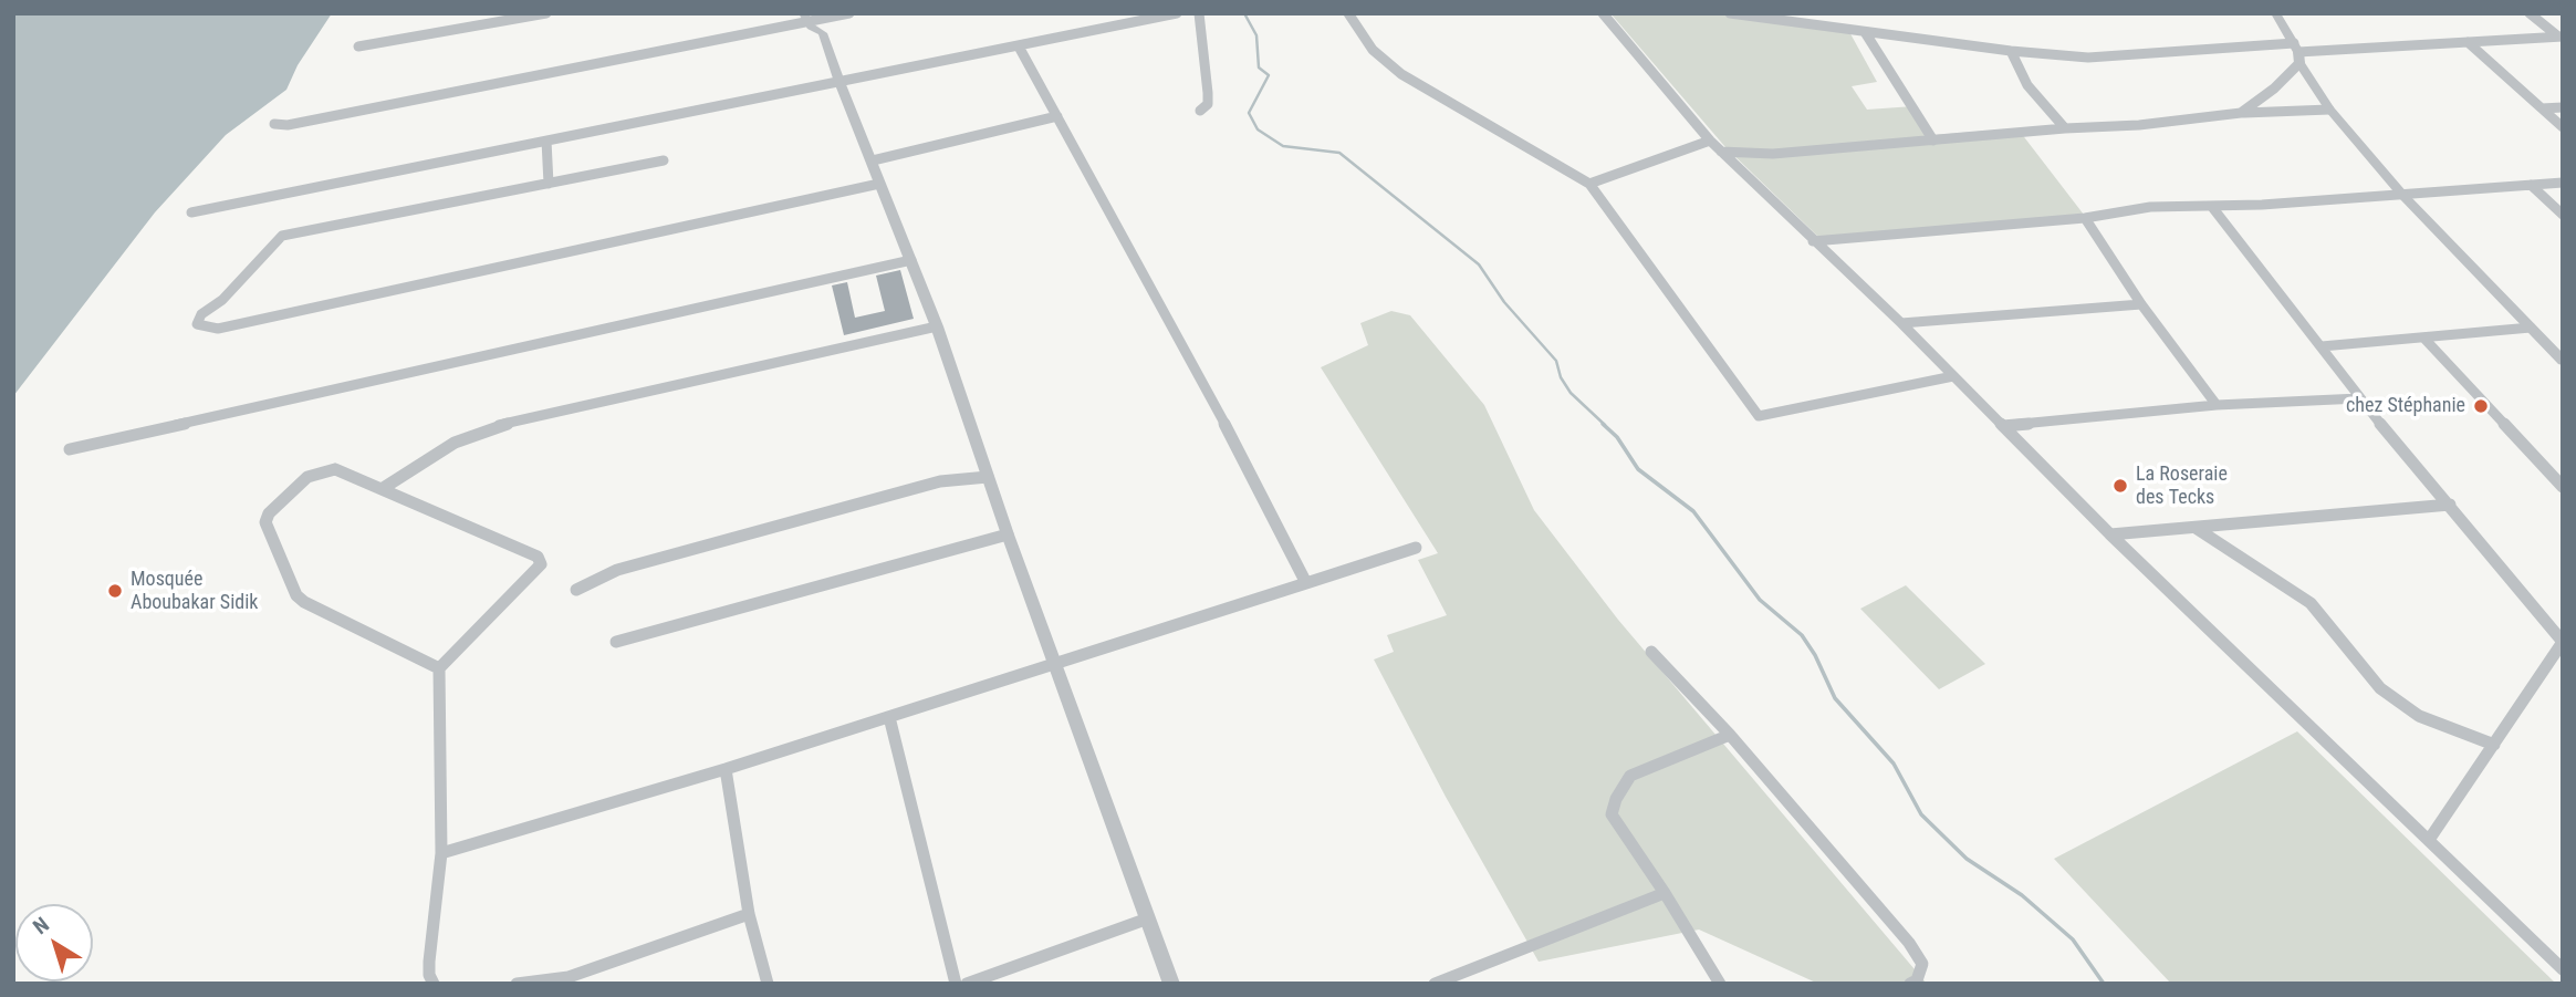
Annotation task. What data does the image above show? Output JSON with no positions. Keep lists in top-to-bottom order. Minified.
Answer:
{"places":["chez Stéphanie","La Roseraie des Tecks","Mosquée Aboubakar Sidik"],"north":"top left"}
